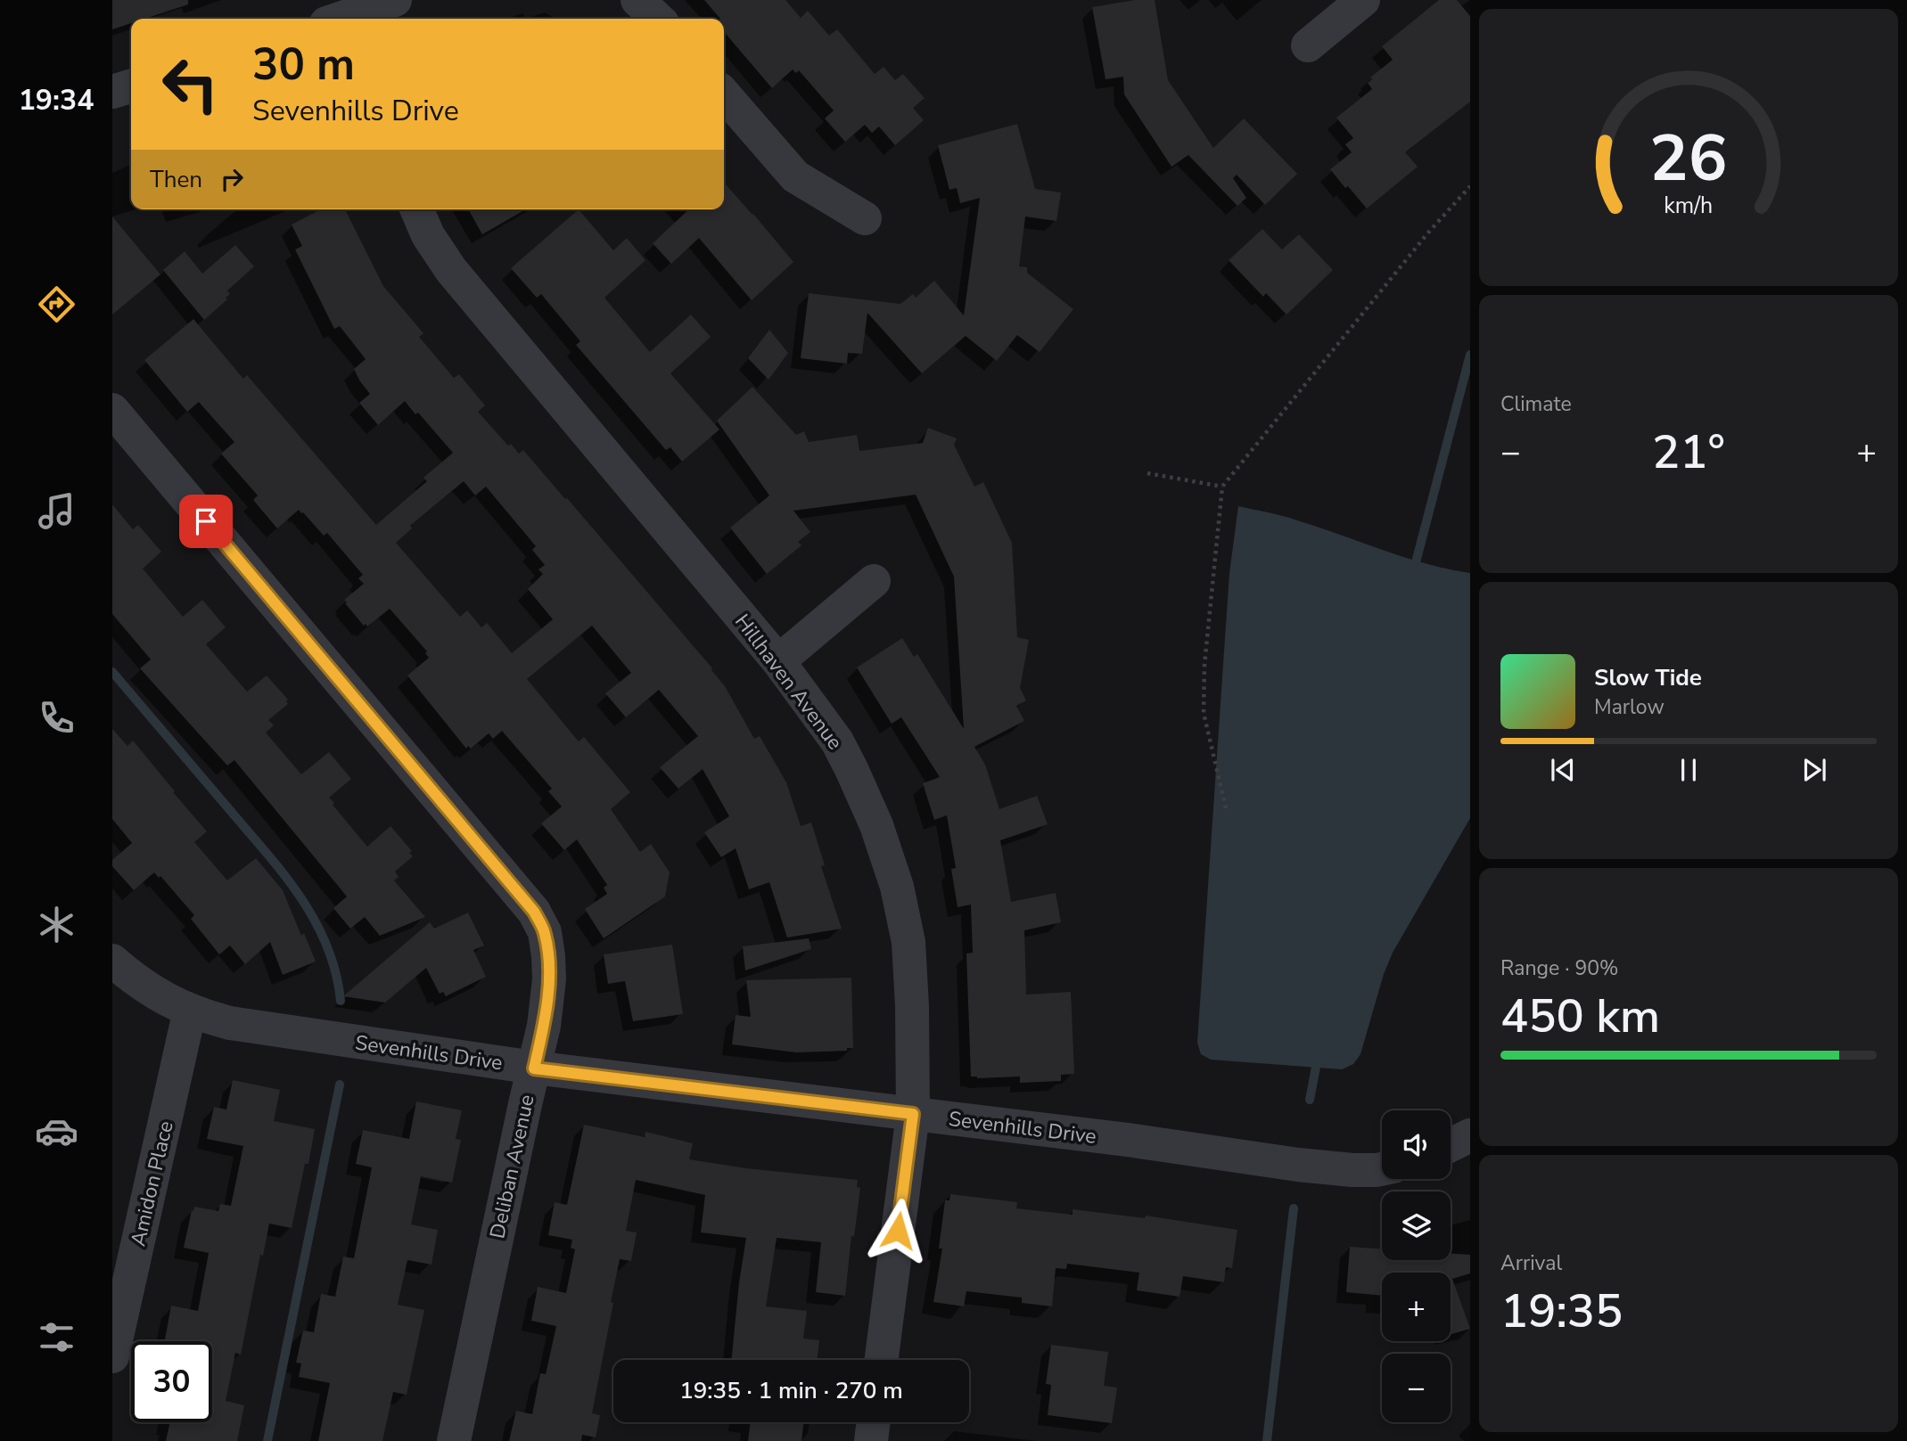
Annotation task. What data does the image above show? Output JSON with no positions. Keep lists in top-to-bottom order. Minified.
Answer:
{"streets":{"street":["Hillhaven Avenue","Sevenhills Drive","Deliban Avenue","Amidon Place"]},"crossings":[["Hillhaven Avenue","Sevenhills Drive"],["Sevenhills Drive","Deliban Avenue"],["Sevenhills Drive","Amidon Place"]],"page":{"tabs":"19:34","turn":["30 m","Sevenhills Drive"],"then":"Then","tile":["Climate",["Range · 90%","450 km"],["Arrival","19:35"]],"heat":["−","21°","+"],"song":["Slow Tide","Marlow"],"map_buttons":["+","−"],"limit":"30","trip":"19:35 · 1 min · 270 m","gauge":["26","km/h"]}}
